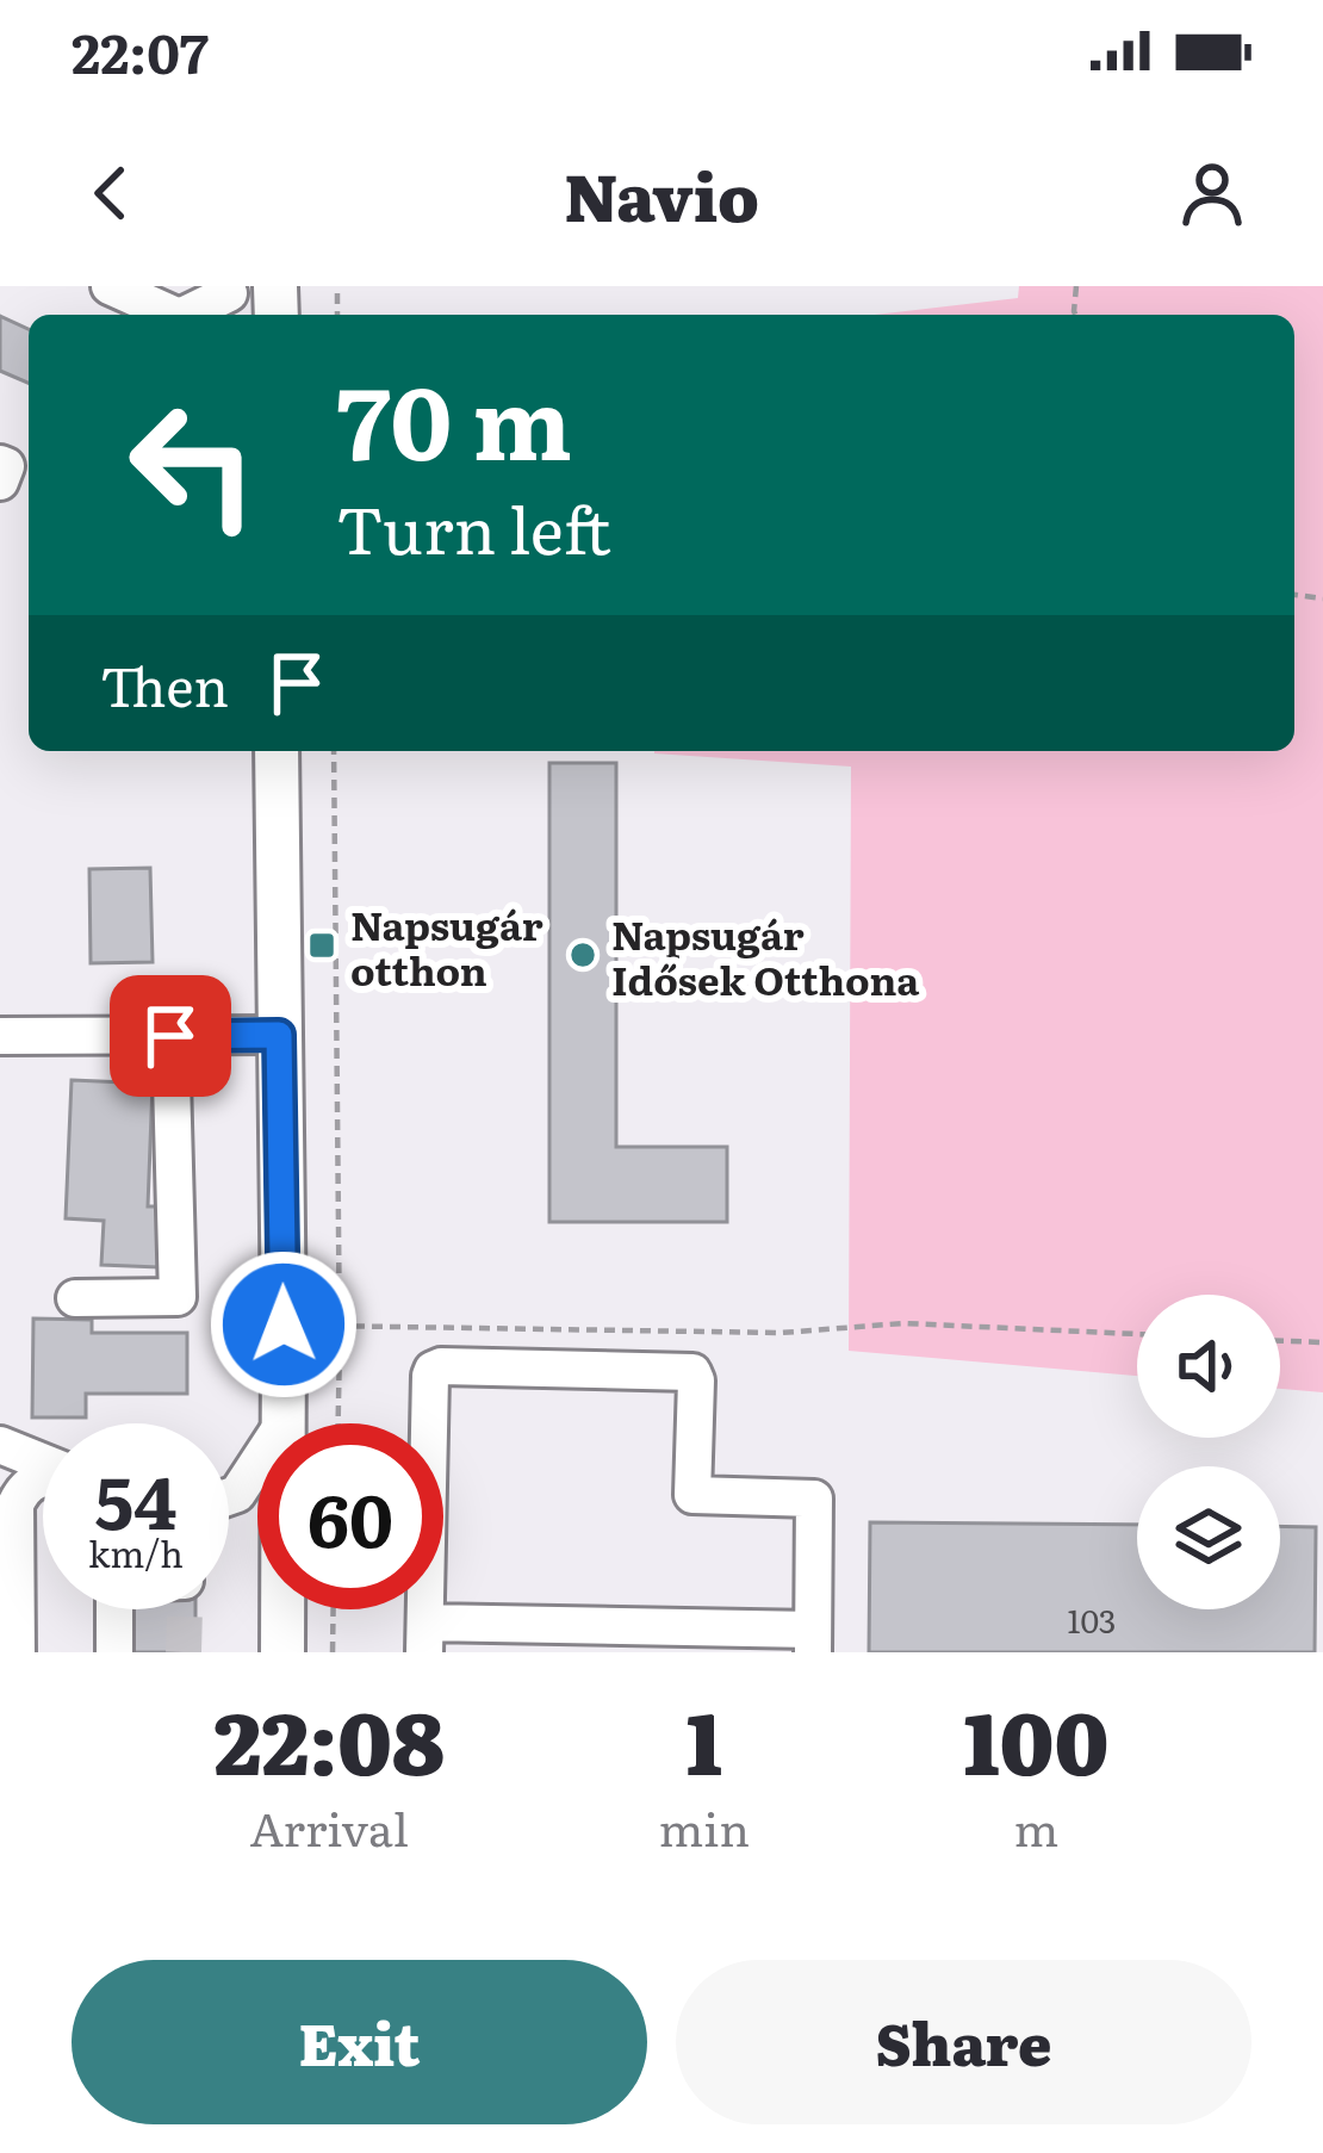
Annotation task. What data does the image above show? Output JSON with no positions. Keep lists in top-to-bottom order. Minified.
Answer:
{"places":{"transit":["Napsugár otthon"],"other":["Napsugár Idősek Otthona"]},"house_numbers":["103"],"page":{"status":"22:07","header":"Navio","turn":["70 m","Turn left"],"then":"Then","speed":"54 km/h","limit":"60","eta":["22:08","Arrival","1","min","100","m"],"buttons":["Exit","Share"]}}
